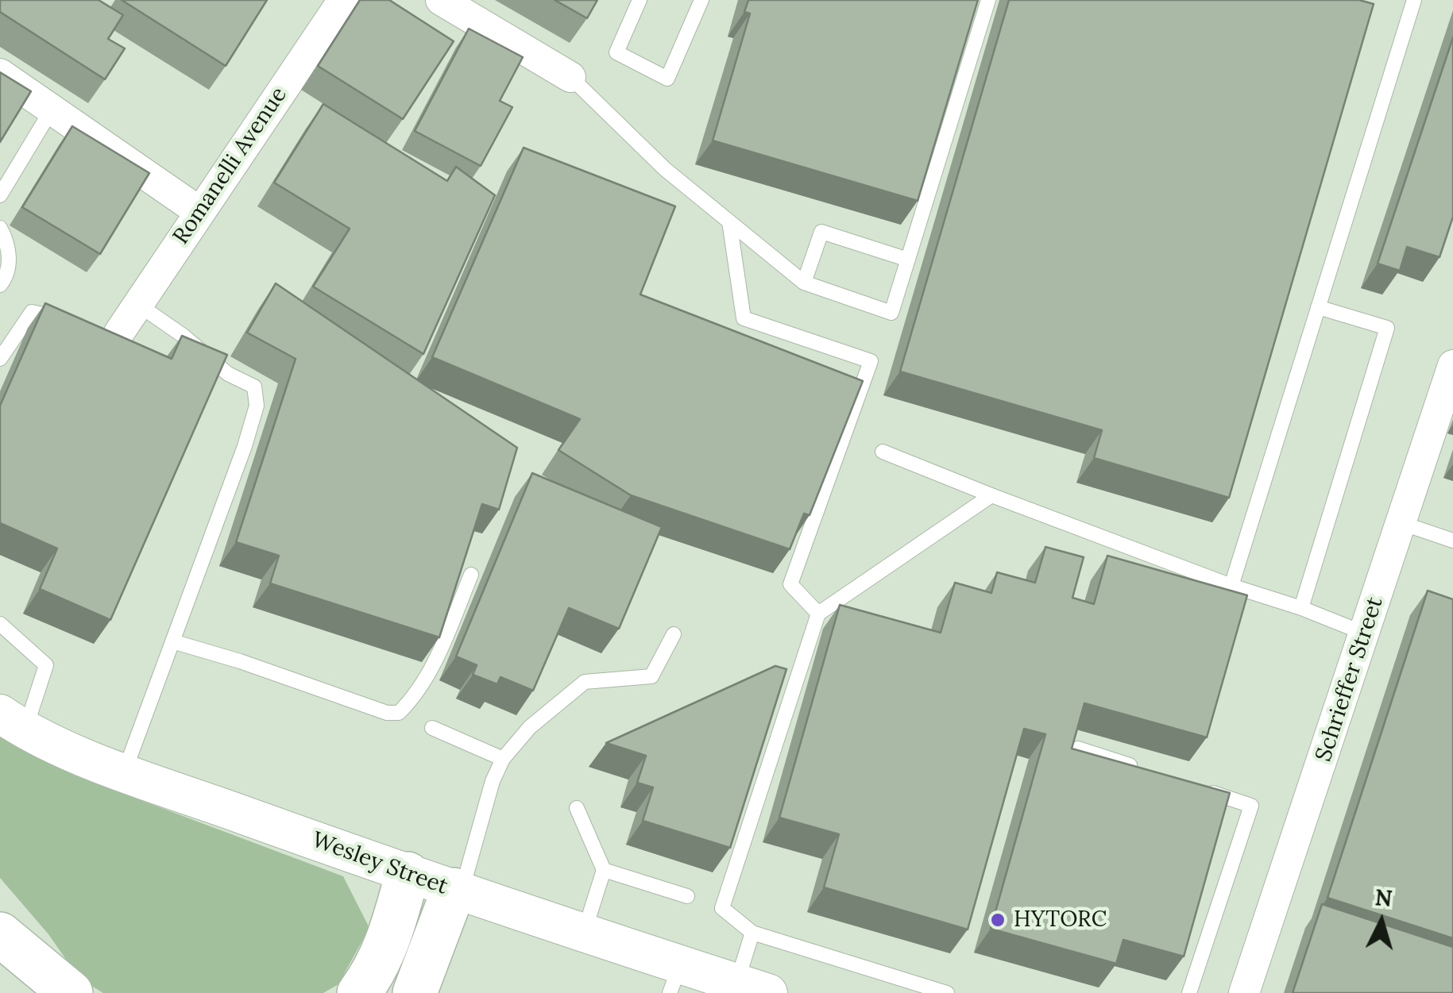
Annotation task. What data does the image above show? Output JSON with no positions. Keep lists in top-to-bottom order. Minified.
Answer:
{"streets":{"street":["Romanelli Avenue","Schrieffer Street","Wesley Street"]},"places":["HYTORC"],"north":"top"}
